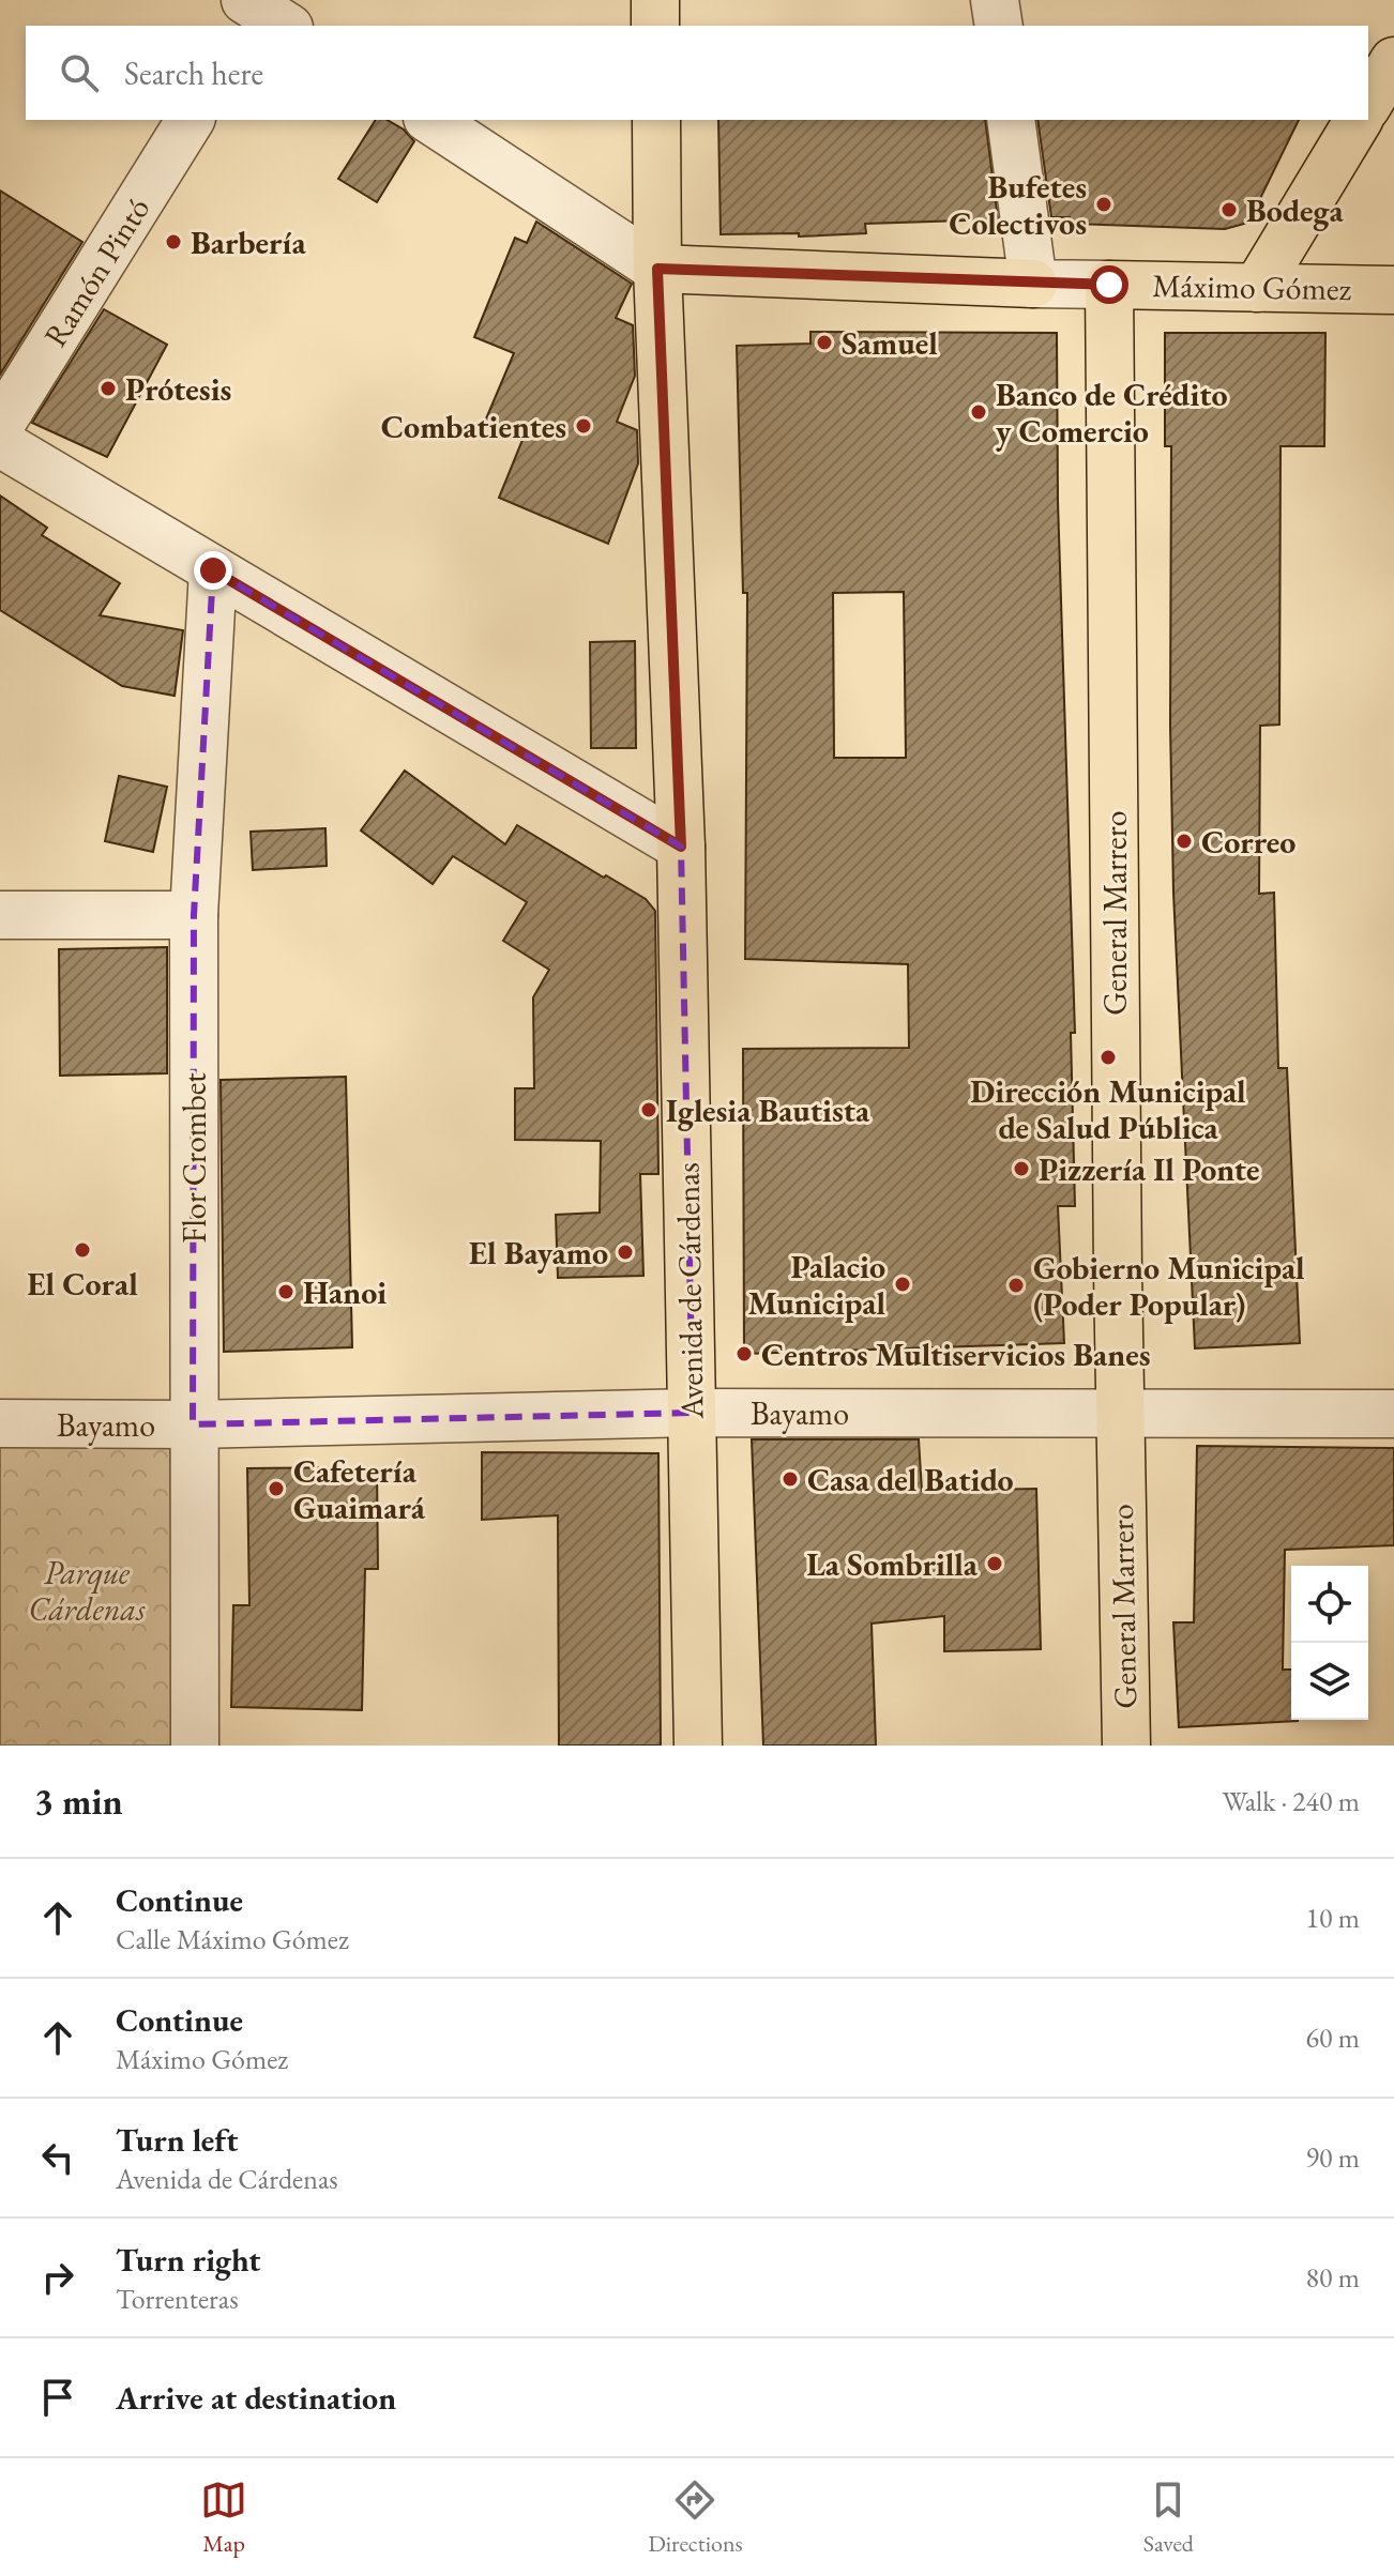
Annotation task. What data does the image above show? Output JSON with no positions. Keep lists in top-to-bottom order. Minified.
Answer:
{"streets":{"main road":["Máximo Gómez","General Marrero","Avenida de Cárdenas"],"street":["Ramón Pintó","Flor Crombet","Bayamo"]},"crossings":[["Máximo Gómez","General Marrero"],["General Marrero","Bayamo"],["Flor Crombet","Bayamo"],["Avenida de Cárdenas","Bayamo"]],"parks":["Parque Cárdenas"],"places":["Bufetes Colectivos","Bodega","Barbería","Samuel","Prótesis","Banco de Crédito y Comercio","Combatientes","Correo","Dirección Municipal de Salud Pública","Iglesia Bautista","Pizzería Il Ponte","El Coral","El Bayamo","Palacio Municipal","Gobierno Municipal (Poder Popular)","Hanoi","Centros Multiservicios Banes","Casa del Batido","Cafetería Guaimará","La Sombrilla"],"page":{"search":"Search here","heading":["3 min","Walk · 240 m"],"list":[["Continue","Calle Máximo Gómez","10 m"],["Continue","Máximo Gómez","60 m"],["Turn left","Avenida de Cárdenas","90 m"],["Turn right","Torrenteras","80 m"],"Arrive at destination"],"nav":["Map","Directions","Saved"]}}
